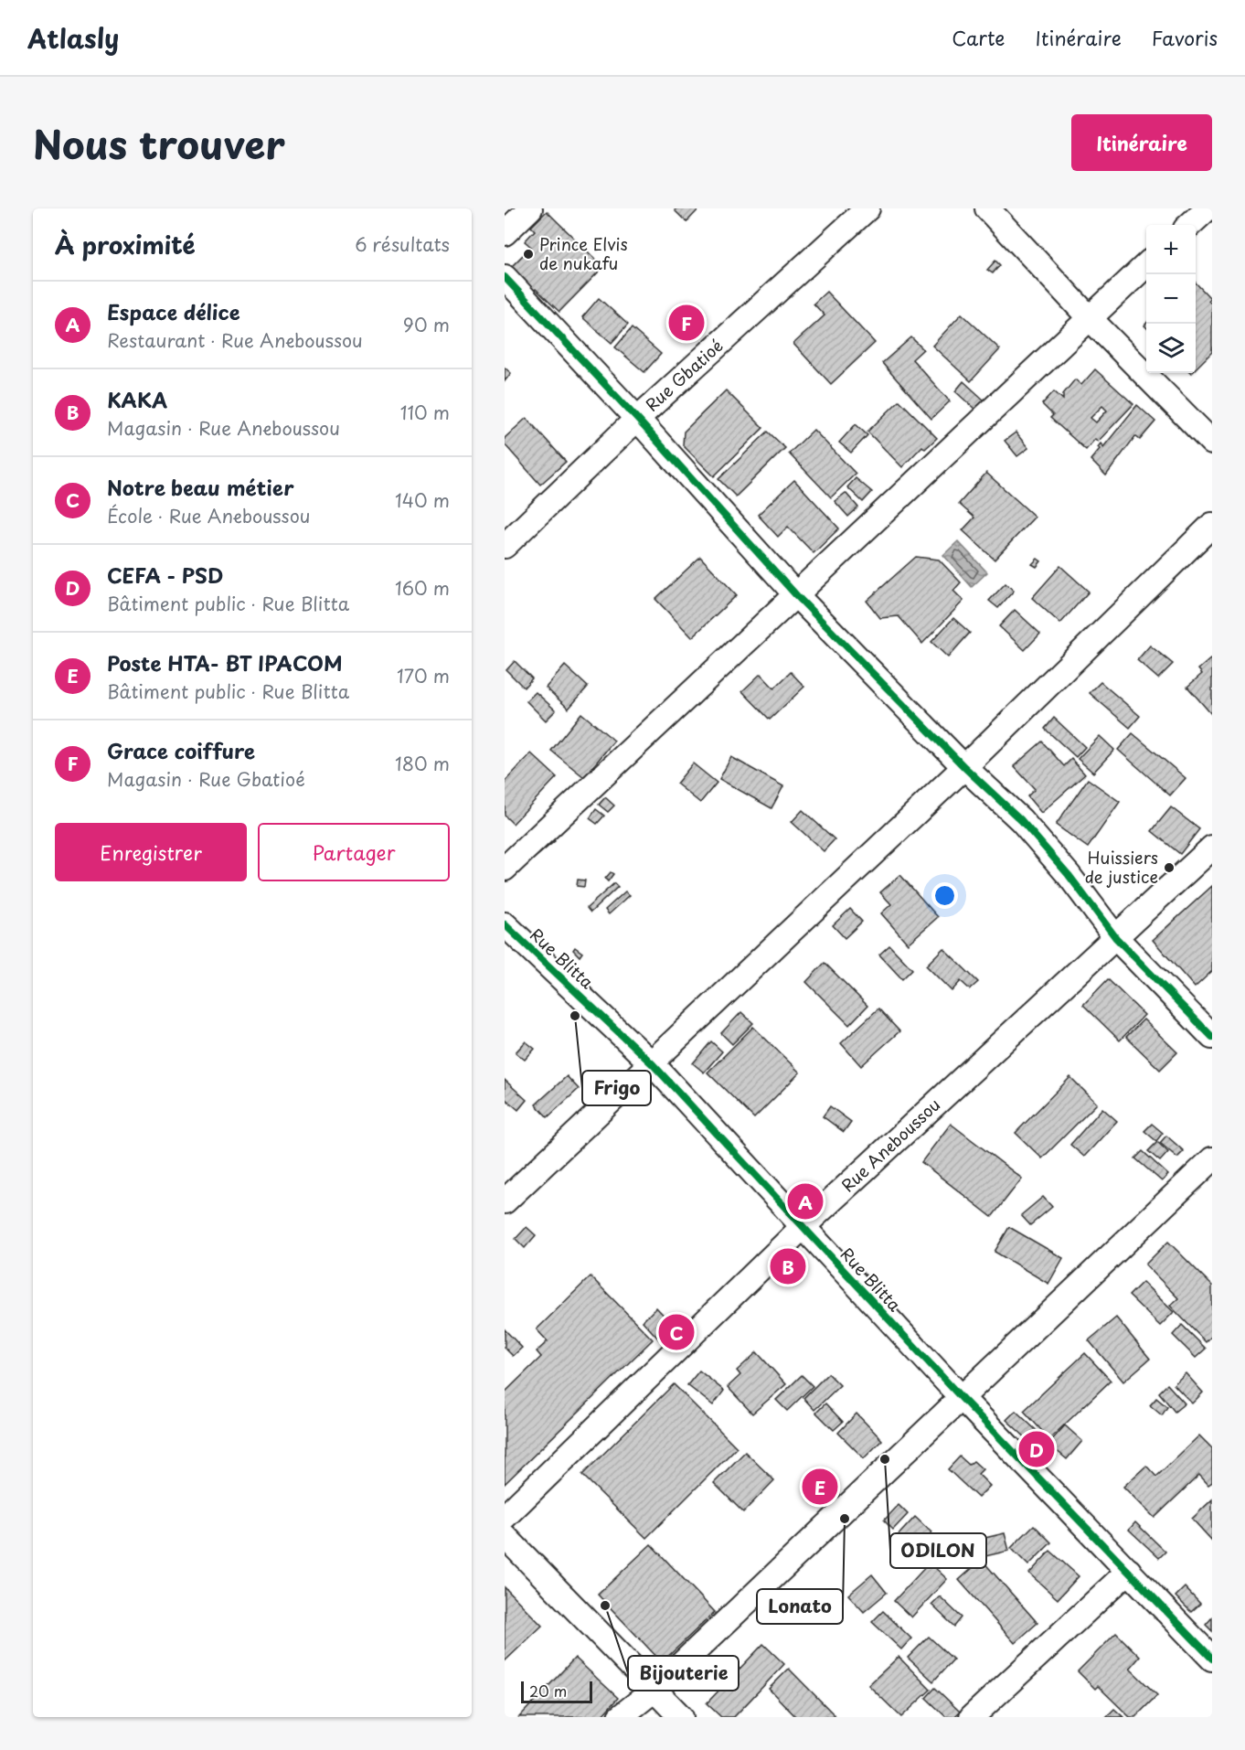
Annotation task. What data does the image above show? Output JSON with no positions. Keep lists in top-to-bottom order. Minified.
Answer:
{"streets":{"street":["Rue Gbatioé","Rue Blitta","Rue Aneboussou"]},"crossings":[["Rue Blitta","Rue Aneboussou"]],"places":["Prince Elvis de nukafu","Huissiers de justice","Frigo","ODILON","Lonato","Bijouterie"],"scale_bar":"20 m","page":{"header":"Atlasly","nav":["Carte","Itinéraire","Favoris"],"title":"Nous trouver","buttons":["Itinéraire",["Enregistrer","Partager"]],"heading":["À proximité","6 résultats"],"map_buttons":["+","−"],"list":[{"mark":"A","name":"Espace délice","note":"Restaurant · Rue Aneboussou","value":"90 m"},{"mark":"B","name":"KAKA","note":"Magasin · Rue Aneboussou","value":"110 m"},{"mark":"C","name":"Notre beau métier","note":"École · Rue Aneboussou","value":"140 m"},{"mark":"D","name":"CEFA - PSD","note":"Bâtiment public · Rue Blitta","value":"160 m"},{"mark":"E","name":"Poste HTA- BT IPACOM","note":"Bâtiment public · Rue Blitta","value":"170 m"},{"mark":"F","name":"Grace coiffure","note":"Magasin · Rue Gbatioé","value":"180 m"}],"pins":["F","A","B","C","D","E"],"scale":"20 m"}}
